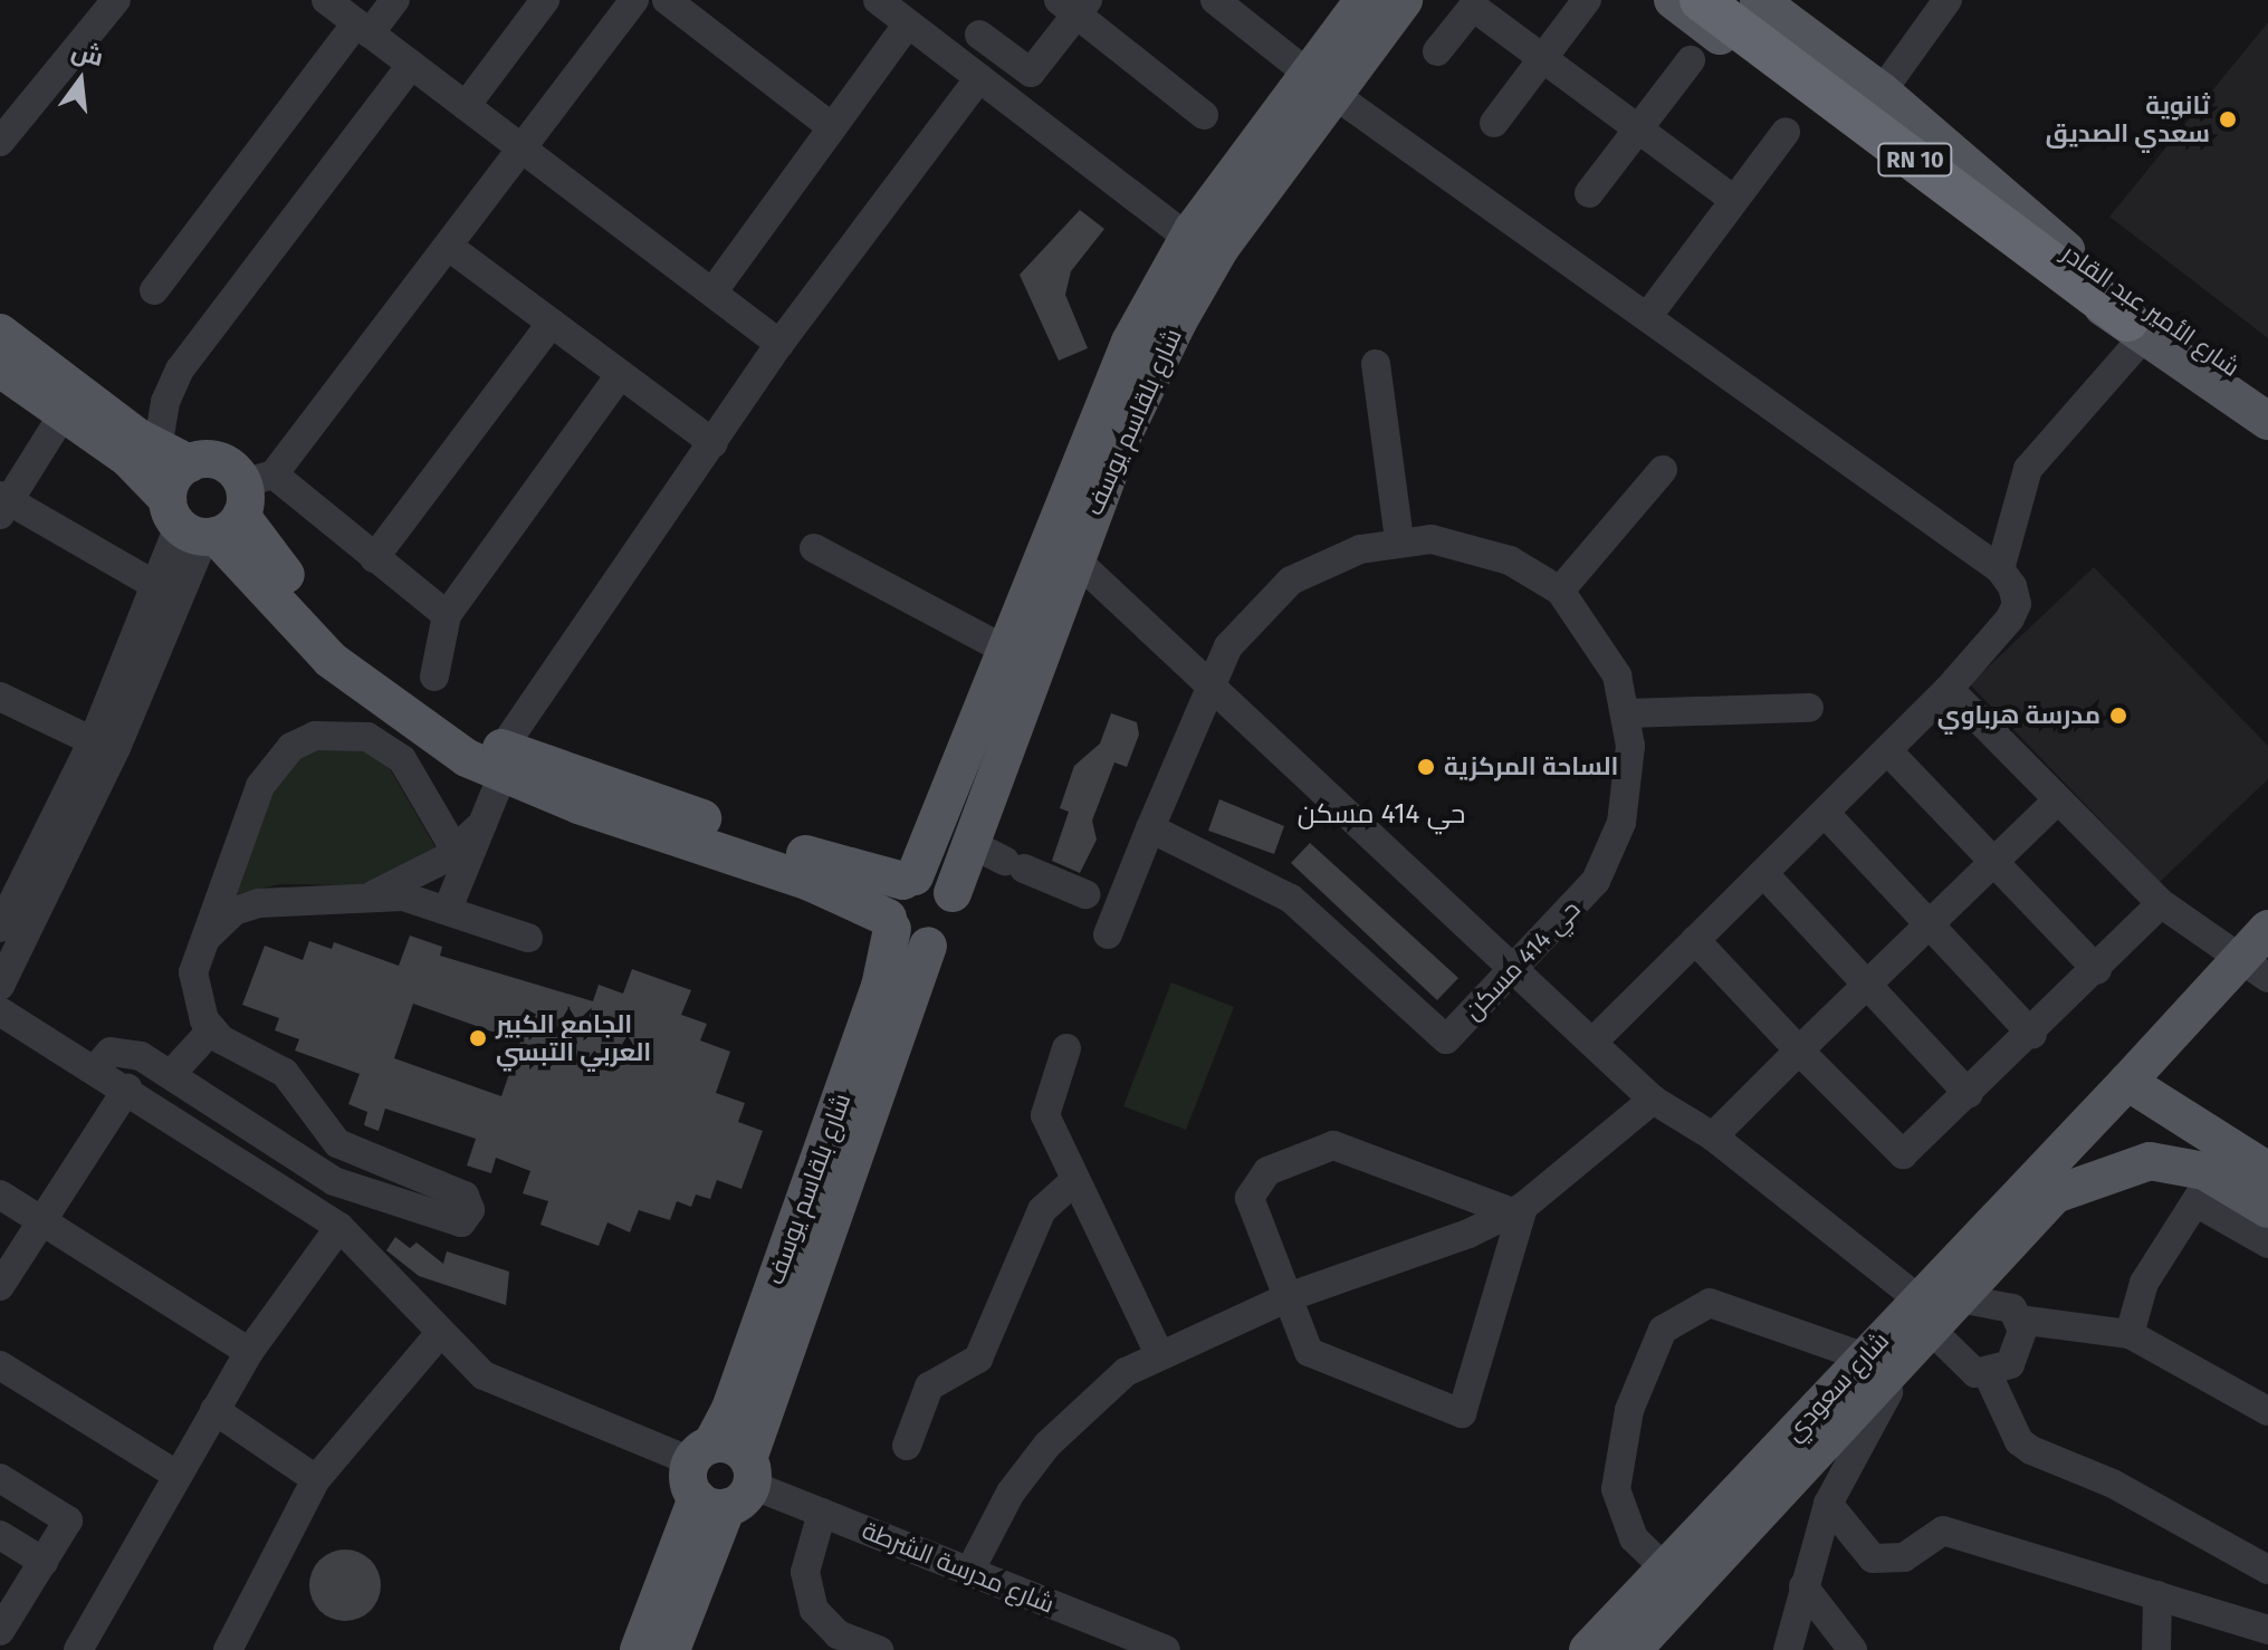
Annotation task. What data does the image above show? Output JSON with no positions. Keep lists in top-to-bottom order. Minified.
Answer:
{"streets":{"highway":["RN 10"],"main road":["شارع الأمير عبد القادر","شارع بلقاسم يوسف","شارع سعودي"],"street":["حي 414 مسكن","شارع مدرسة الشرطة"]},"crossings":[["RN 10","شارع الأمير عبد القادر"],["شارع بلقاسم يوسف","حي 414 مسكن"],["شارع بلقاسم يوسف","شارع مدرسة الشرطة"]],"districts":["حي 414 مسكن"],"places":["ثانوية سعدي الصديق","مدرسة هرباوي","الساحة المركزية","الجامع الكبير العربي التبسي"],"north":"top"}
